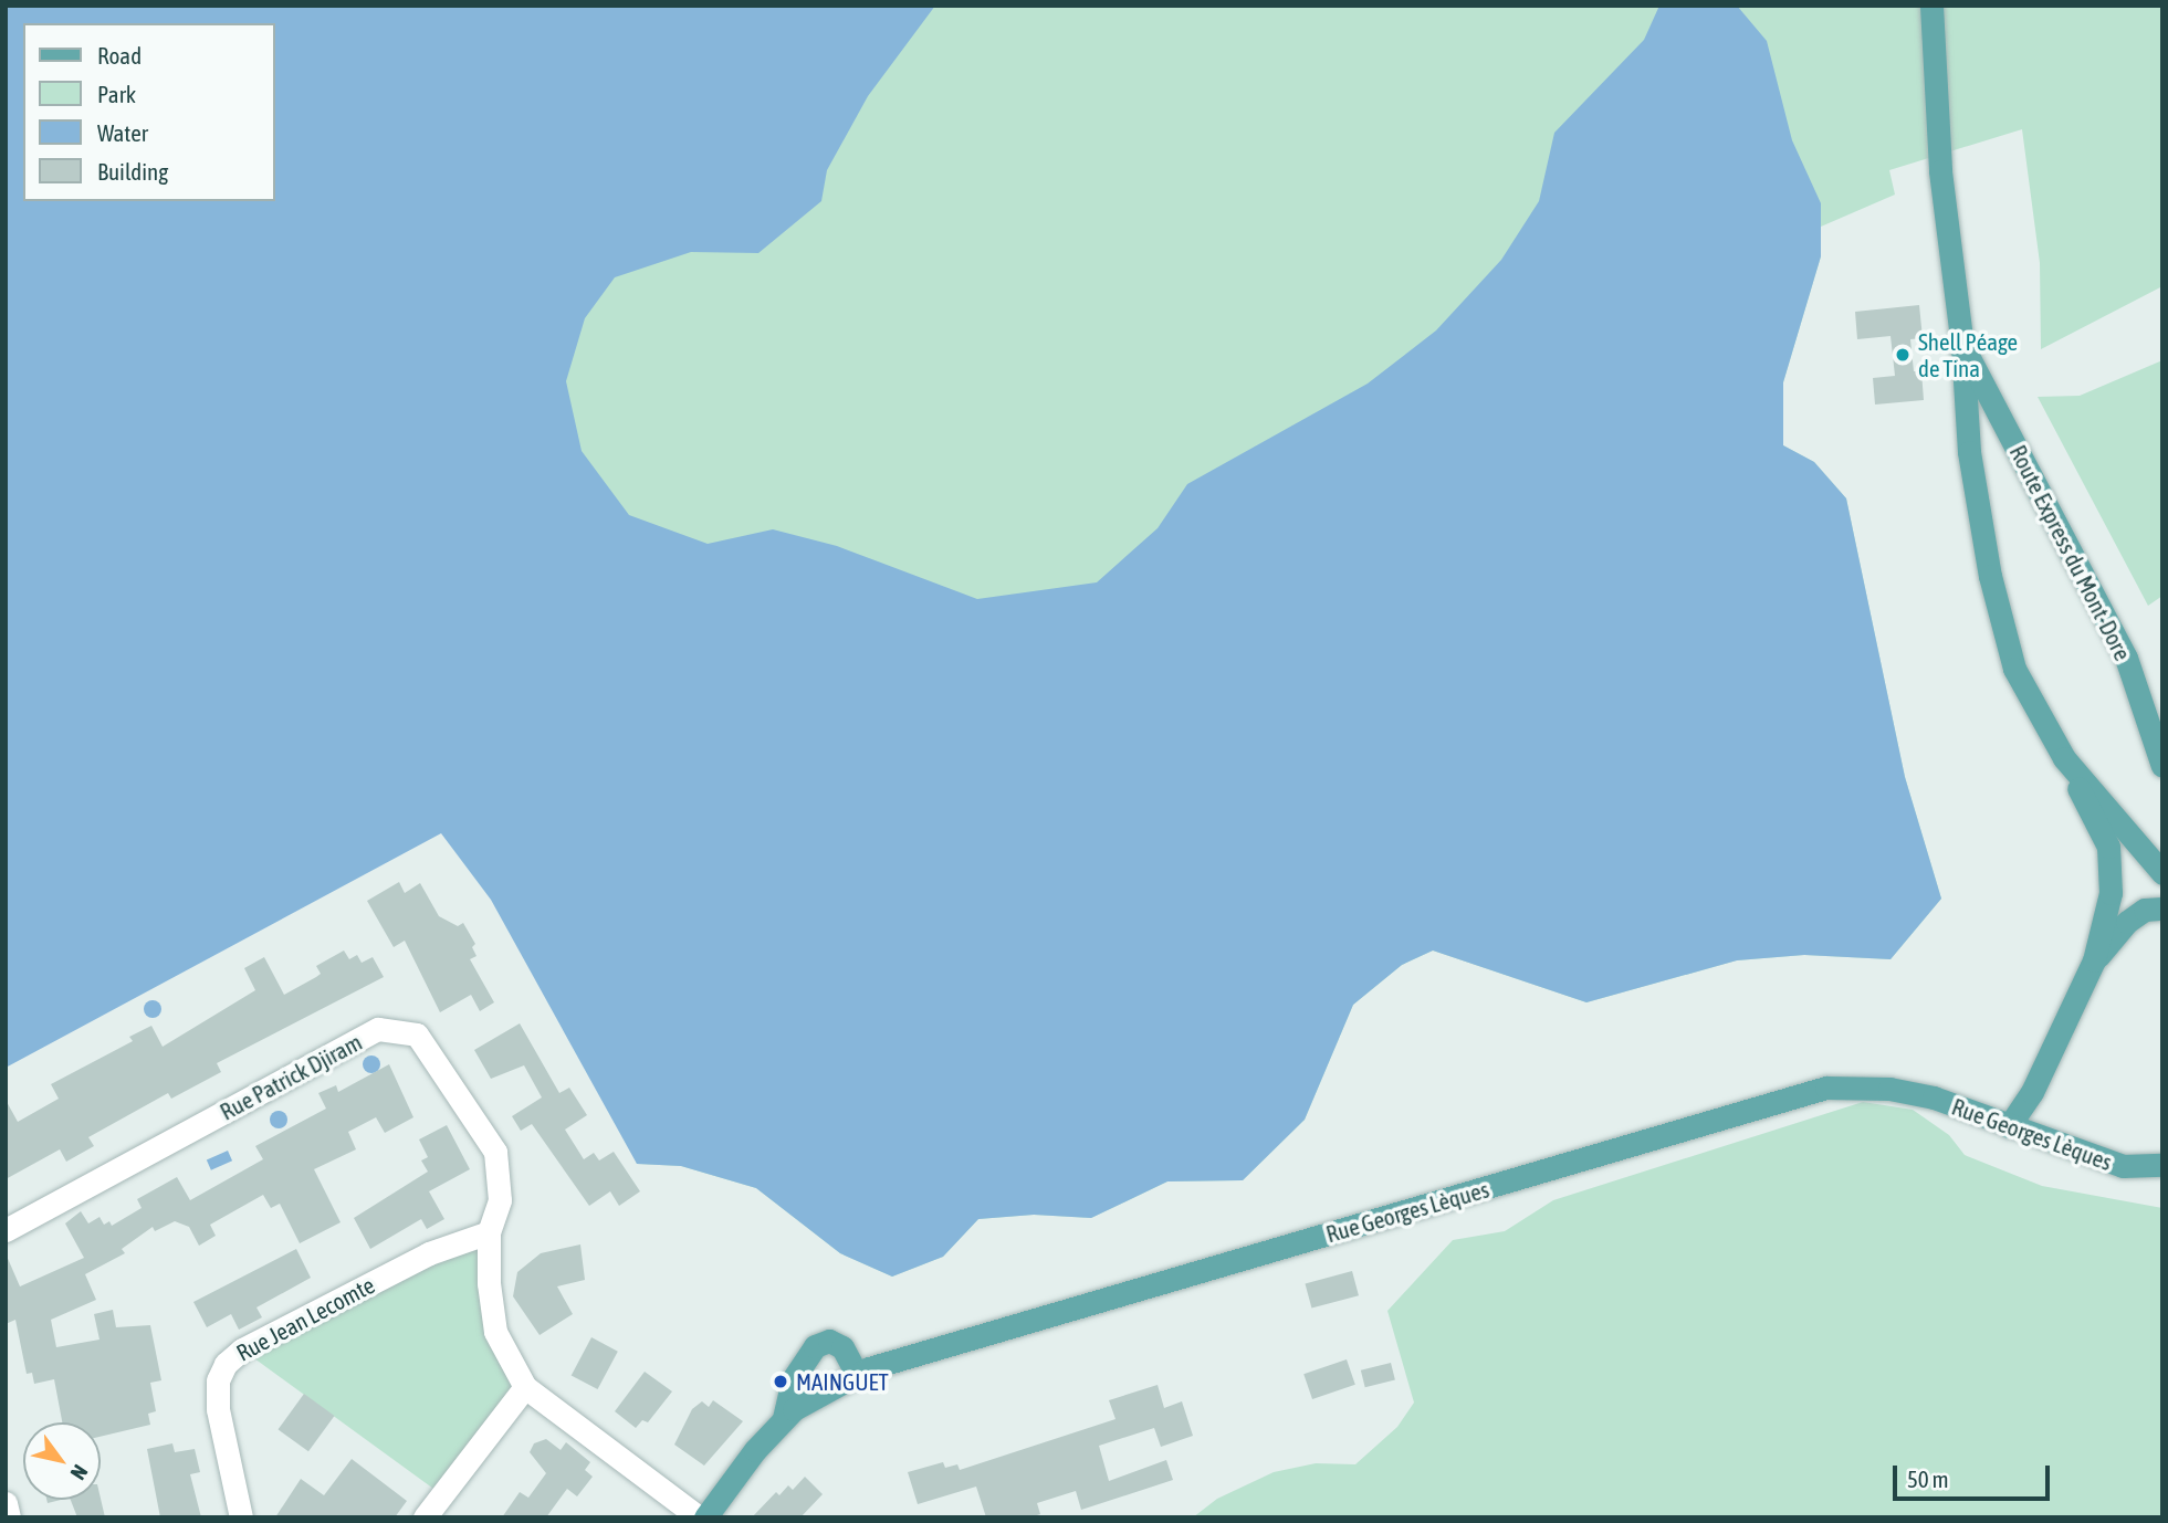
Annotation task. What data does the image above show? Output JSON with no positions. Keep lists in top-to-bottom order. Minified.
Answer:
{"streets":{"main road":["Route Express du Mont-Dore","Rue Georges Lèques"],"street":["Rue Patrick Djiram","Rue Jean Lecomte"]},"crossings":[["Rue Patrick Djiram","Rue Jean Lecomte"]],"places":["Shell Péage de Tina","MAINGUET"],"legend":["Road","Park","Water","Building"],"scale_bar":"50 m","north":"bottom right"}
